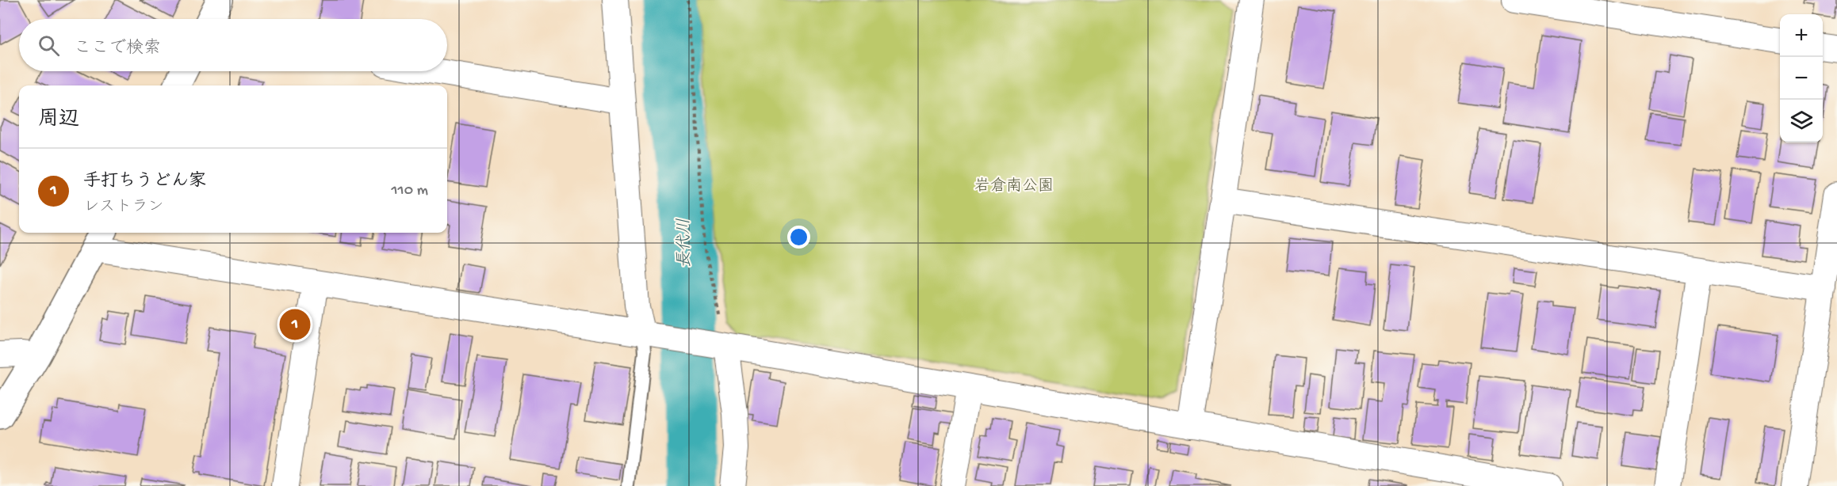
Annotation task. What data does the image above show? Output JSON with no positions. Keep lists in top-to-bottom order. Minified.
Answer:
{"water":["長代川"],"parks":["岩倉南公園"],"page":{"map_buttons":["+","−"],"search":"ここで検索","heading":"周辺","list":[{"mark":"1","name":"手打ちうどん家","note":"レストラン","value":"110 m"}],"pins":"1"}}
